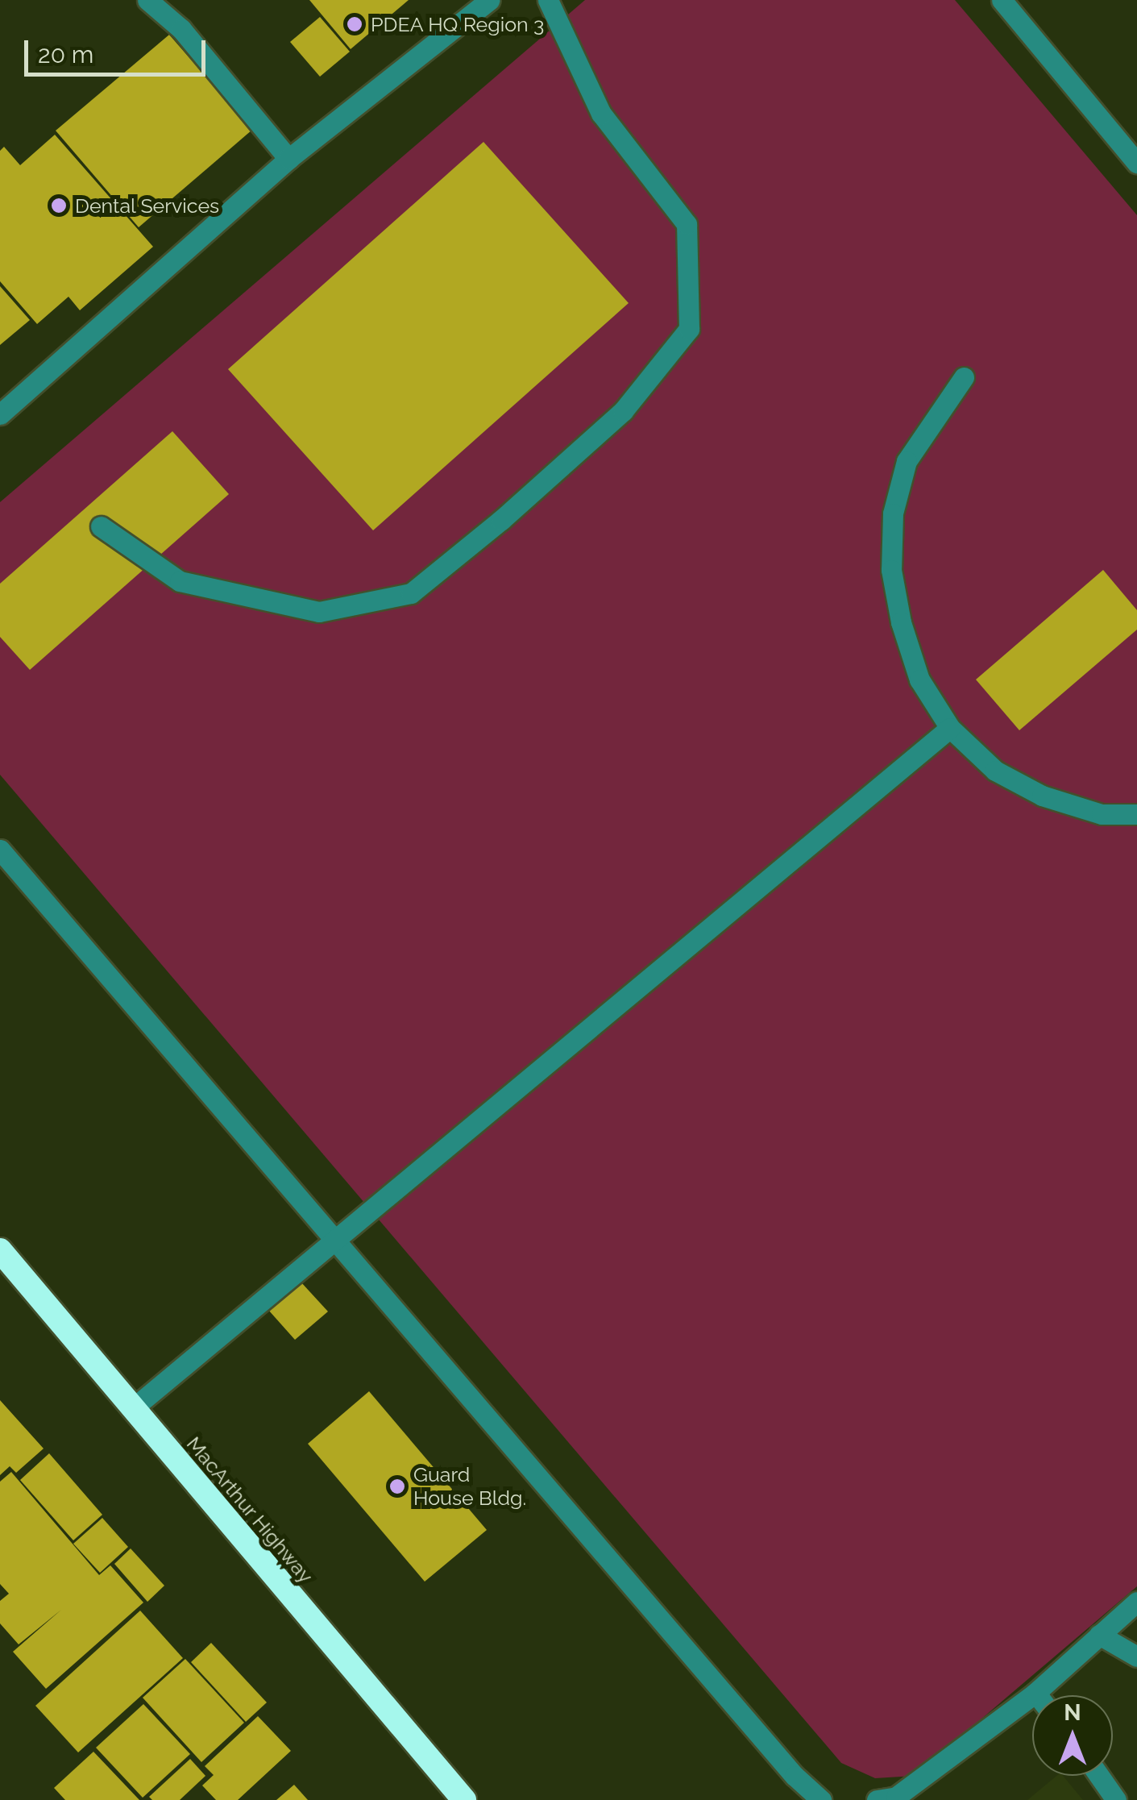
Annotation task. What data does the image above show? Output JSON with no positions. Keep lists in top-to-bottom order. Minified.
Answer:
{"streets":{"highway":["MacArthur Highway"]},"places":["PDEA HQ Region 3","Dental Services","Guard House Bldg."],"scale_bar":"20 m","north":"top"}
